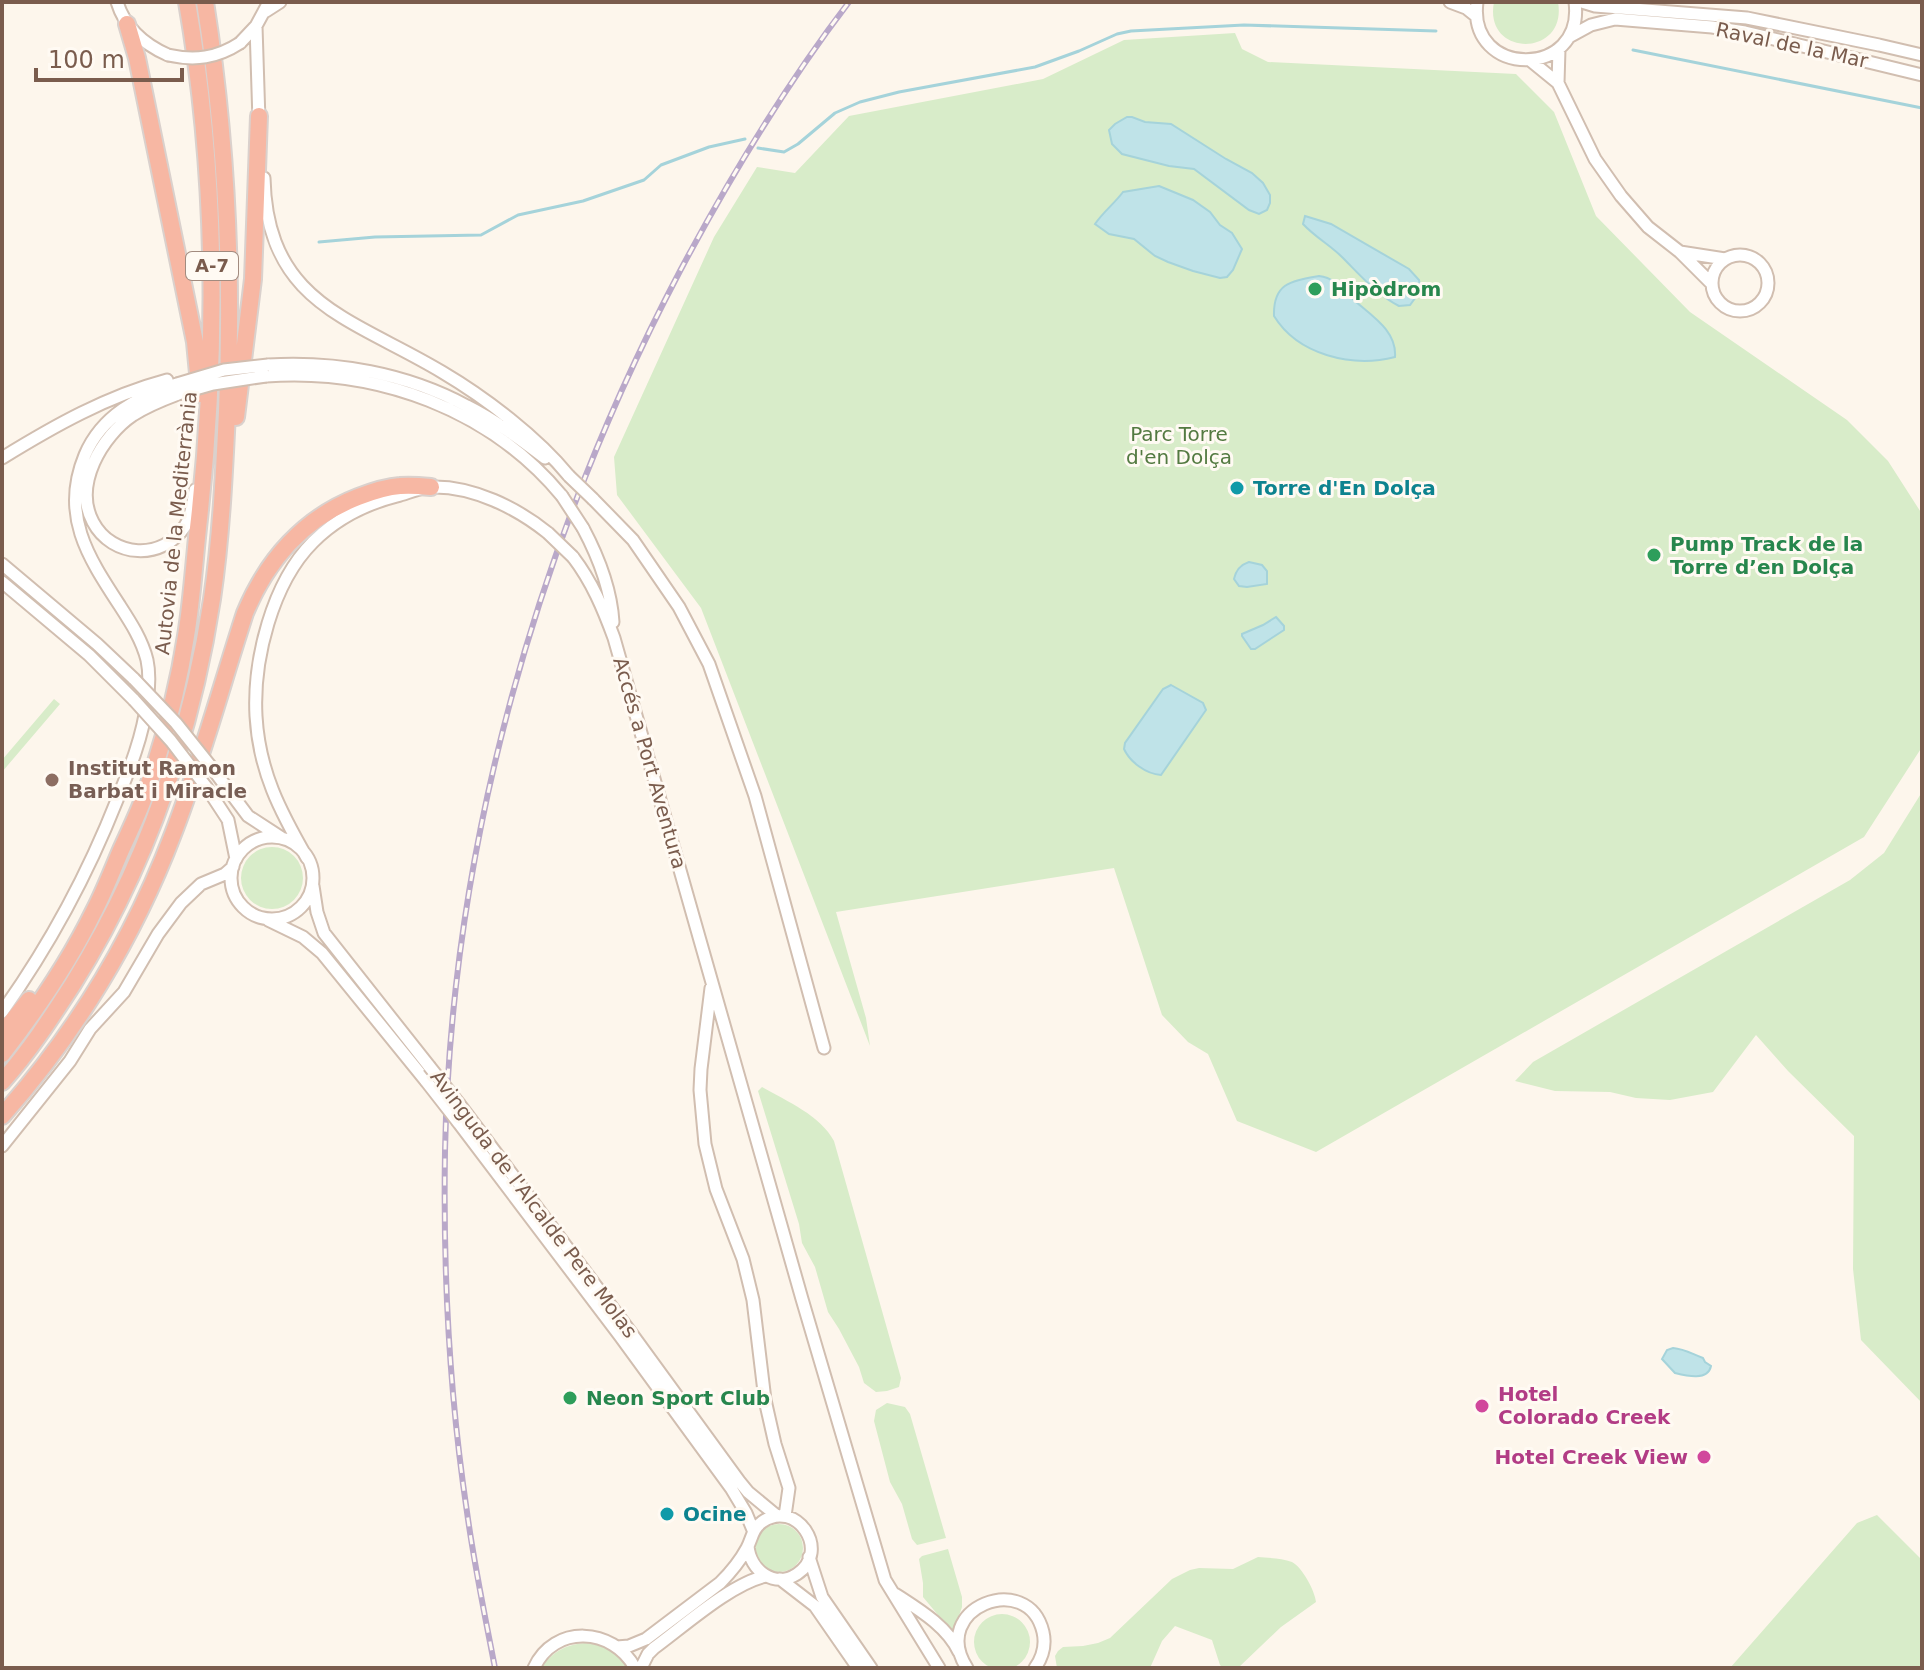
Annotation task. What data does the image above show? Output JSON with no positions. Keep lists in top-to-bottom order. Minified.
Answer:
{"streets":{"highway":["A-7","Autovia de la Mediterrània"],"street":["Raval de la Mar","Accés a Port Aventura","Avinguda de l'Alcalde Pere Molas"]},"crossings":[["Accés a Port Aventura","Avinguda de l'Alcalde Pere Molas"]],"parks":["Parc Torre d'en Dolça"],"places":["Hipòdrom","Torre d'En Dolça","Pump Track de la Torre d’en Dolça","Institut Ramon Barbat i Miracle","Neon Sport Club","Hotel Colorado Creek","Hotel Creek View","Ocine"],"scale_bar":"100 m"}
